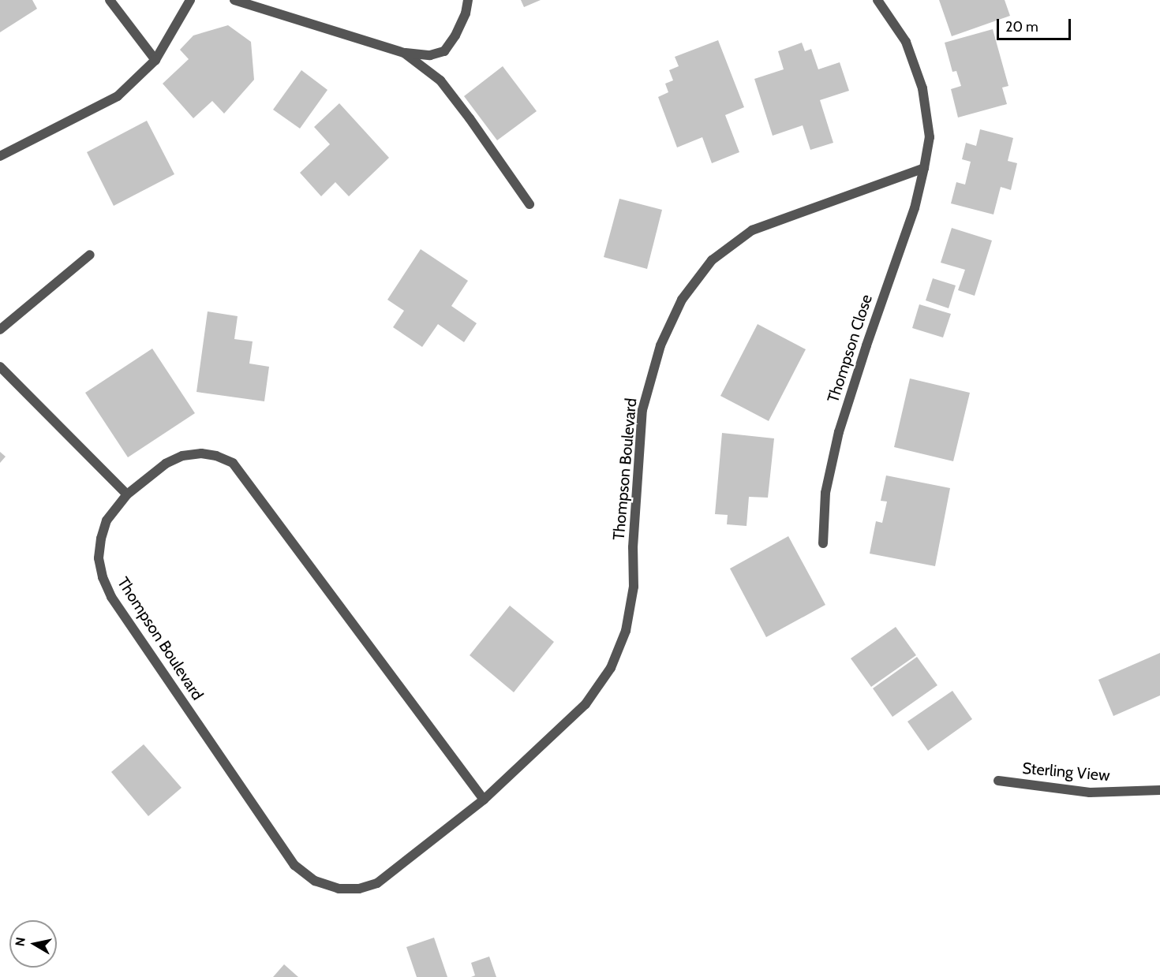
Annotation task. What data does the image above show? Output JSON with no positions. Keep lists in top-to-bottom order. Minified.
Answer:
{"streets":{"street":["Thompson Close","Thompson Boulevard","Sterling View"]},"crossings":[["Thompson Close","Thompson Boulevard"]],"scale_bar":"20 m","north":"left"}
